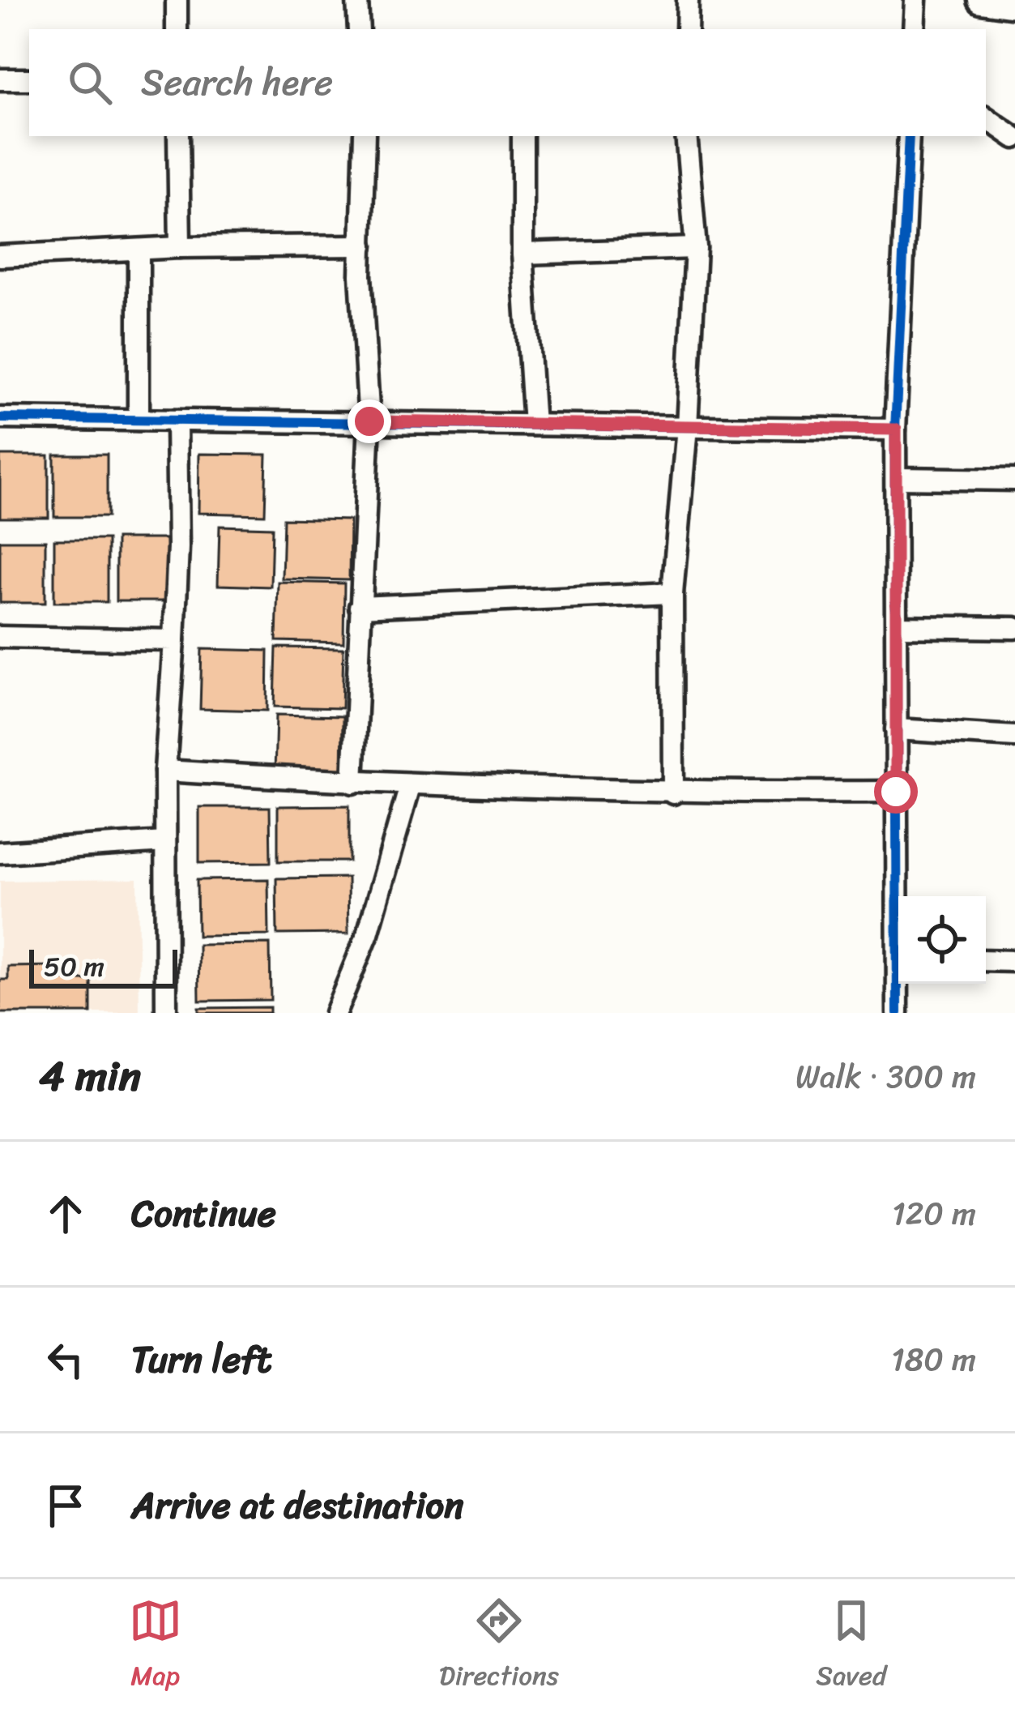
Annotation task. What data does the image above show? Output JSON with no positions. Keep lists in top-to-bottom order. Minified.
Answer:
{"scale_bar":"50 m","page":{"search":"Search here","scale":"50 m","heading":["4 min","Walk · 300 m"],"list":[["Continue","120 m"],["Turn left","180 m"],"Arrive at destination"],"nav":["Map","Directions","Saved"]}}
